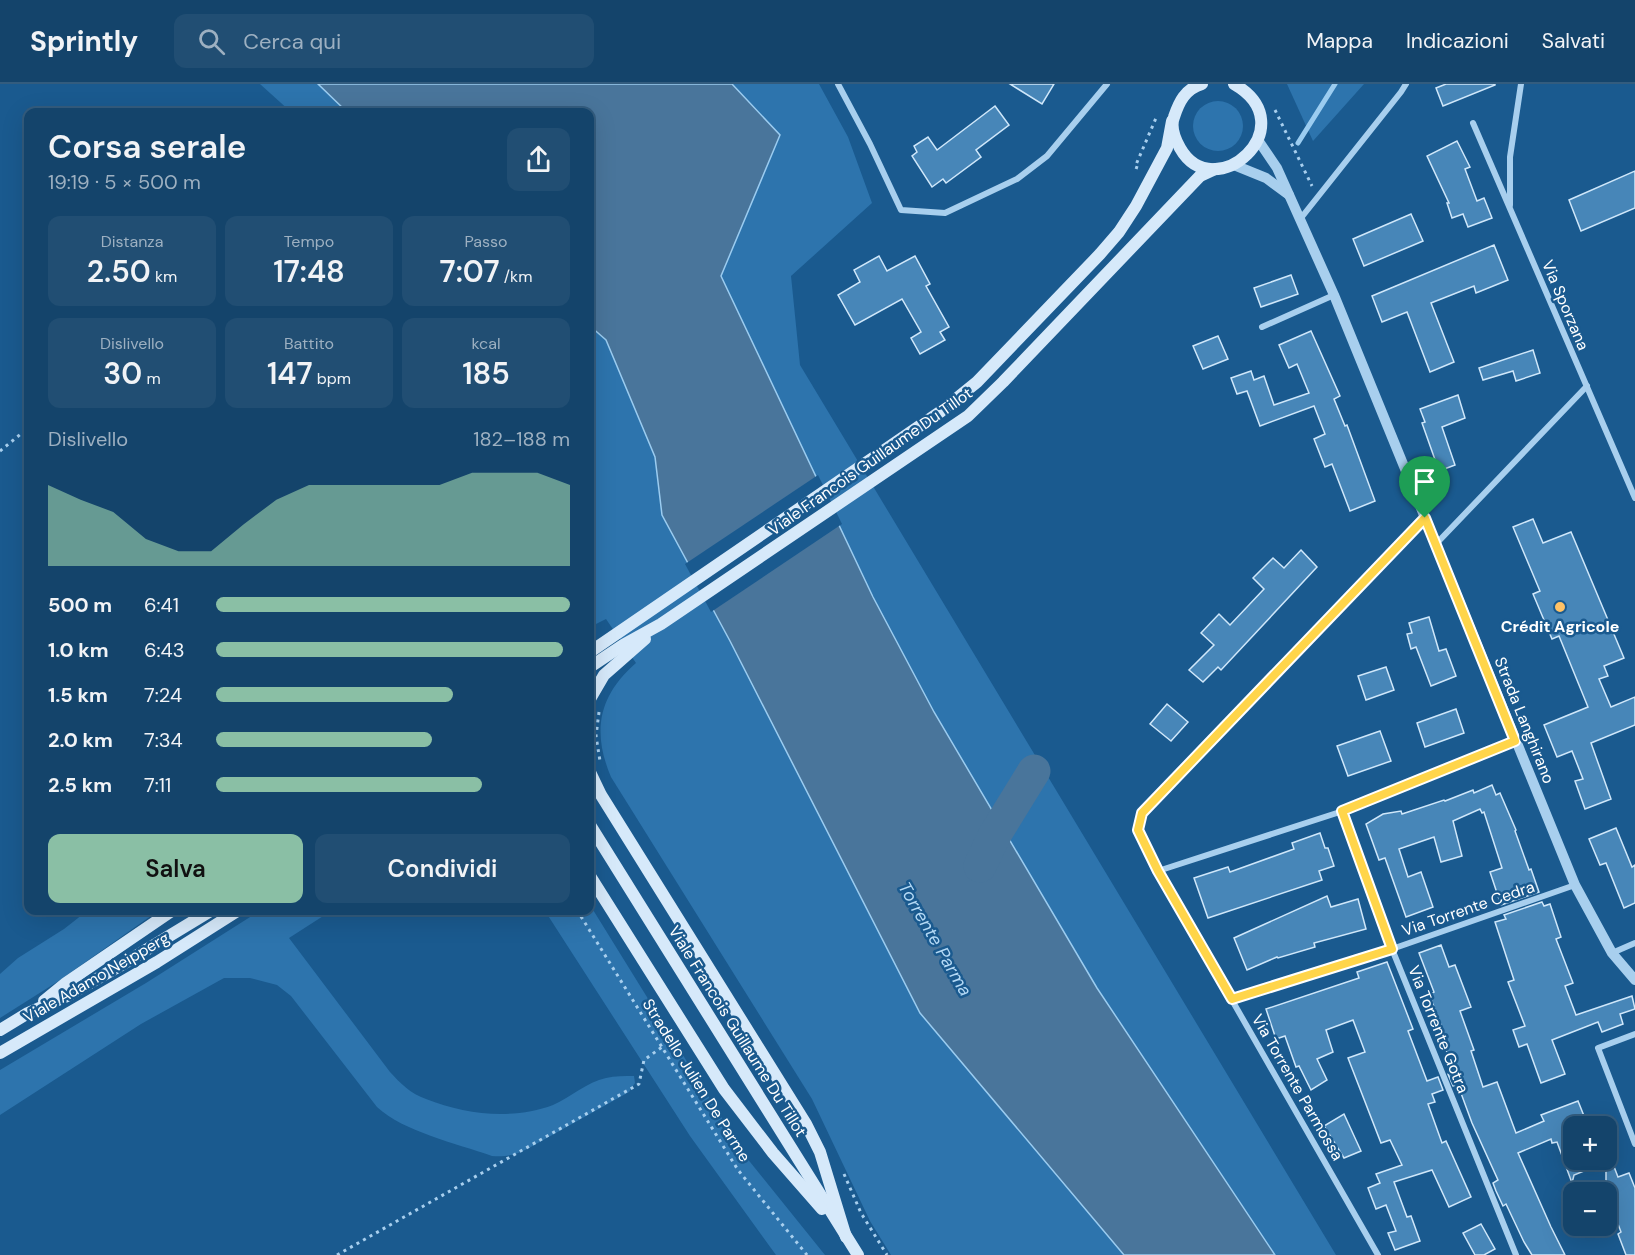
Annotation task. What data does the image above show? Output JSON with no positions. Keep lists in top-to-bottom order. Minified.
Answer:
{"streets":{"main road":["Viale Francois Guillaume Du Tillot","Viale Adamo Neipperg"],"street":["Via Sporzana","Strada Langhirano","Via Torrente Cedra","Via Torrente Gotra","Via Torrente Parmossa"],"path":["Stradello Julien De Parme"]},"crossings":[["Strada Langhirano","Via Torrente Cedra"],["Strada Langhirano","Via Torrente Parmossa"],["Via Torrente Cedra","Via Torrente Gotra"],["Via Torrente Cedra","Via Torrente Parmossa"]],"water":["Torrente Parma"],"places":["Crédit Agricole"],"page":{"header":"Sprintly","search":"Cerca qui","nav":["Mappa","Indicazioni","Salvati"],"heading":["Corsa serale","19:19 · 5 × 500 m"],"stats":[["Distanza","2.50 km"],["Tempo","17:48"],["Passo","7:07 /km"],["Dislivello","30 m"],["Battito","147 bpm"],["kcal","185"]],"chart":["Dislivello","182–188 m"],"list":[{"name":"500 m","note":"6:41"},{"name":"1.0 km","note":"6:43"},{"name":"1.5 km","note":"7:24"},{"name":"2.0 km","note":"7:34"},{"name":"2.5 km","note":"7:11"}],"buttons":["Salva","Condividi"],"map_buttons":["+","−"]}}
